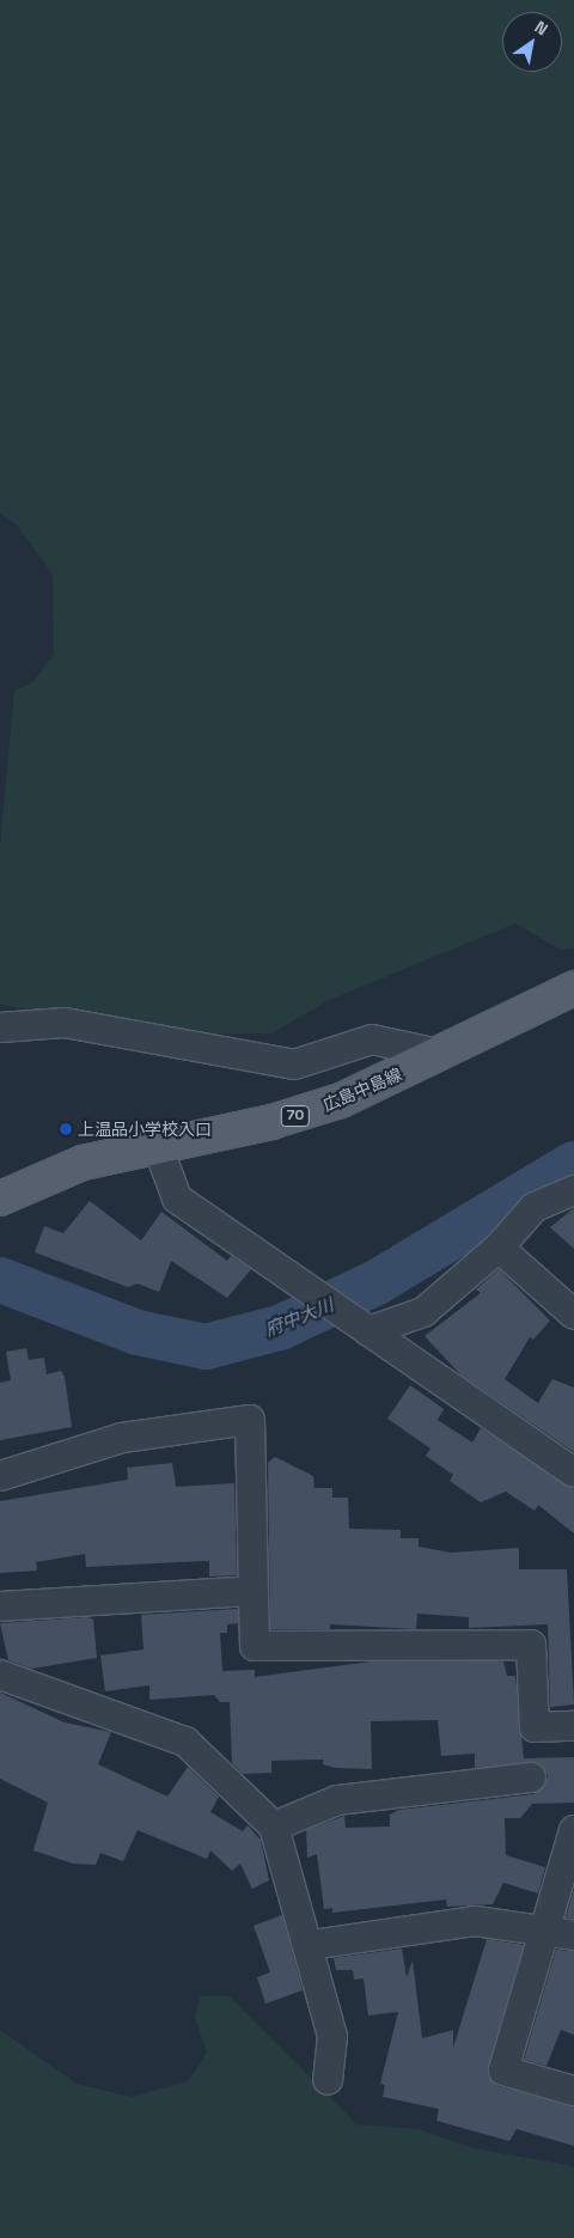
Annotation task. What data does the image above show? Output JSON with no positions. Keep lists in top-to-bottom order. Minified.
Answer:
{"streets":{"main road":["広島中島線","70"]},"water":["府中大川"],"places":["上温品小学校入口"],"north":"top right"}
